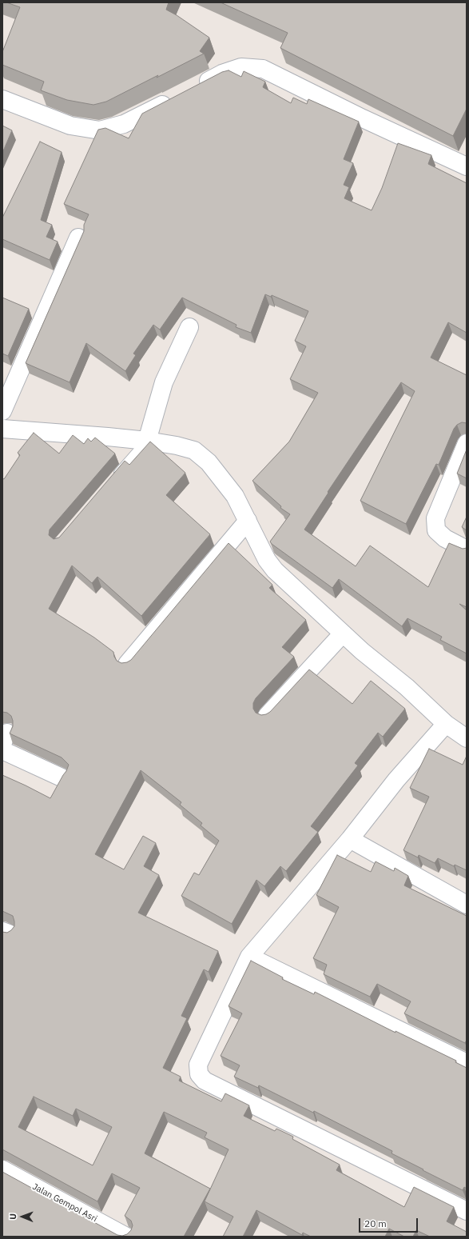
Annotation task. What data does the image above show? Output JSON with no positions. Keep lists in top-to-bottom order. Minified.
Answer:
{"streets":{"street":["Jalan Gempol Asri"]},"scale_bar":"20 m","north":"left"}
